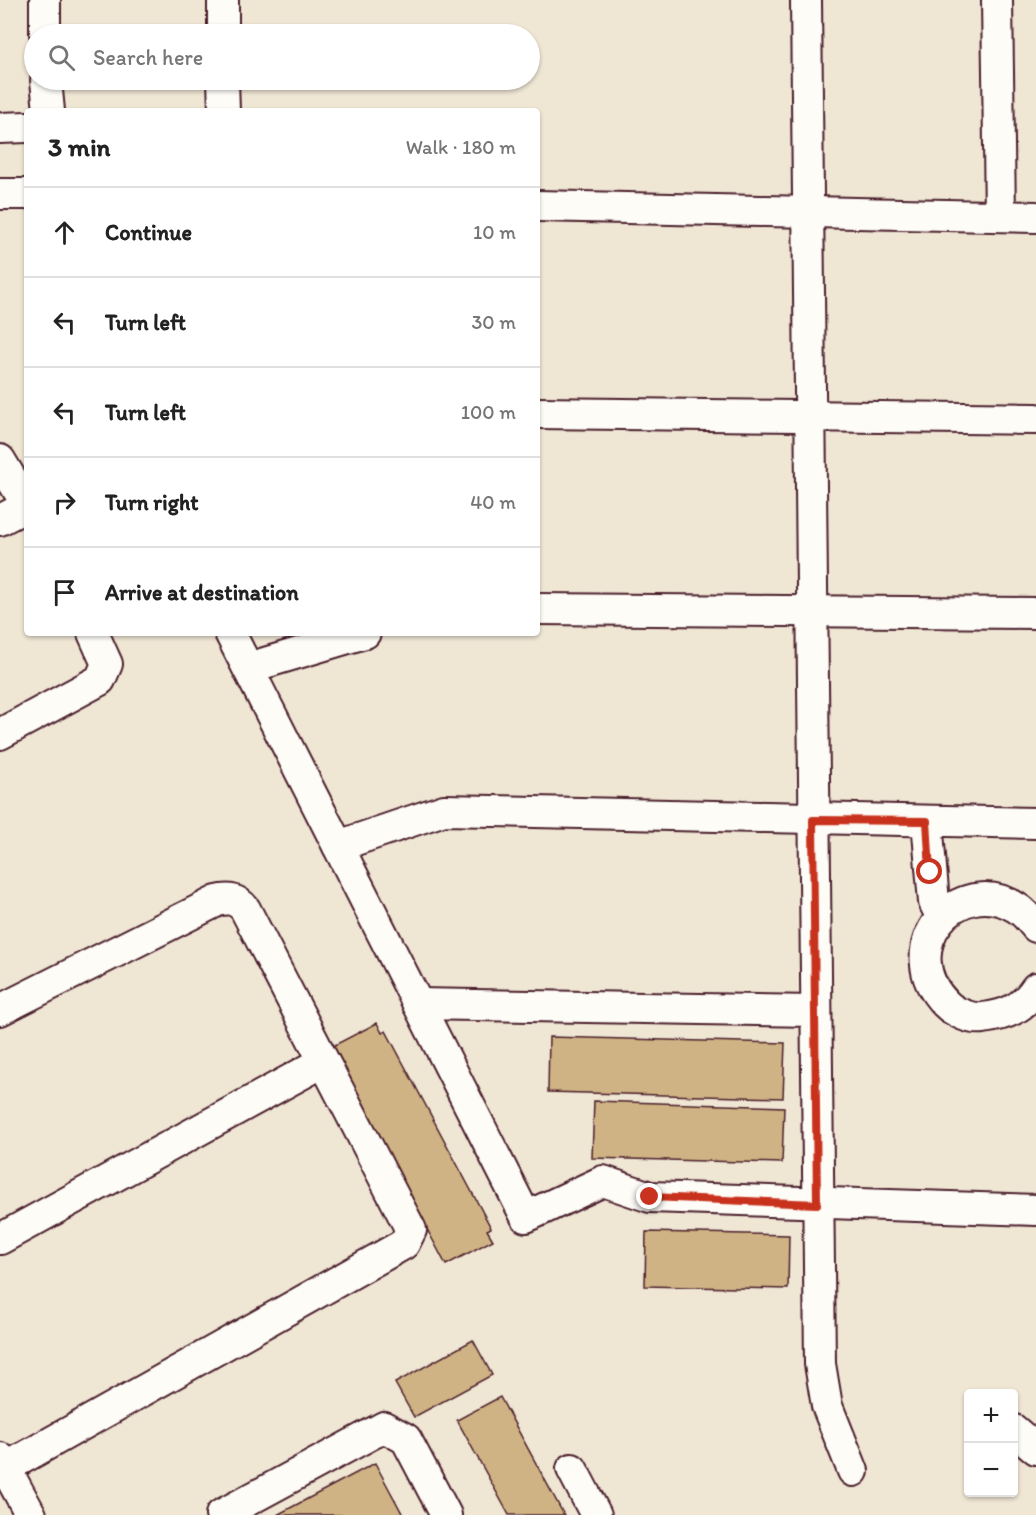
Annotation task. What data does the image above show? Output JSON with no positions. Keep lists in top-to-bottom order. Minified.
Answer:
{"page":{"search":"Search here","heading":["3 min","Walk · 180 m"],"list":[["Continue","10 m"],["Turn left","30 m"],["Turn left","100 m"],["Turn right","40 m"],"Arrive at destination"],"map_buttons":["+","−"]}}
